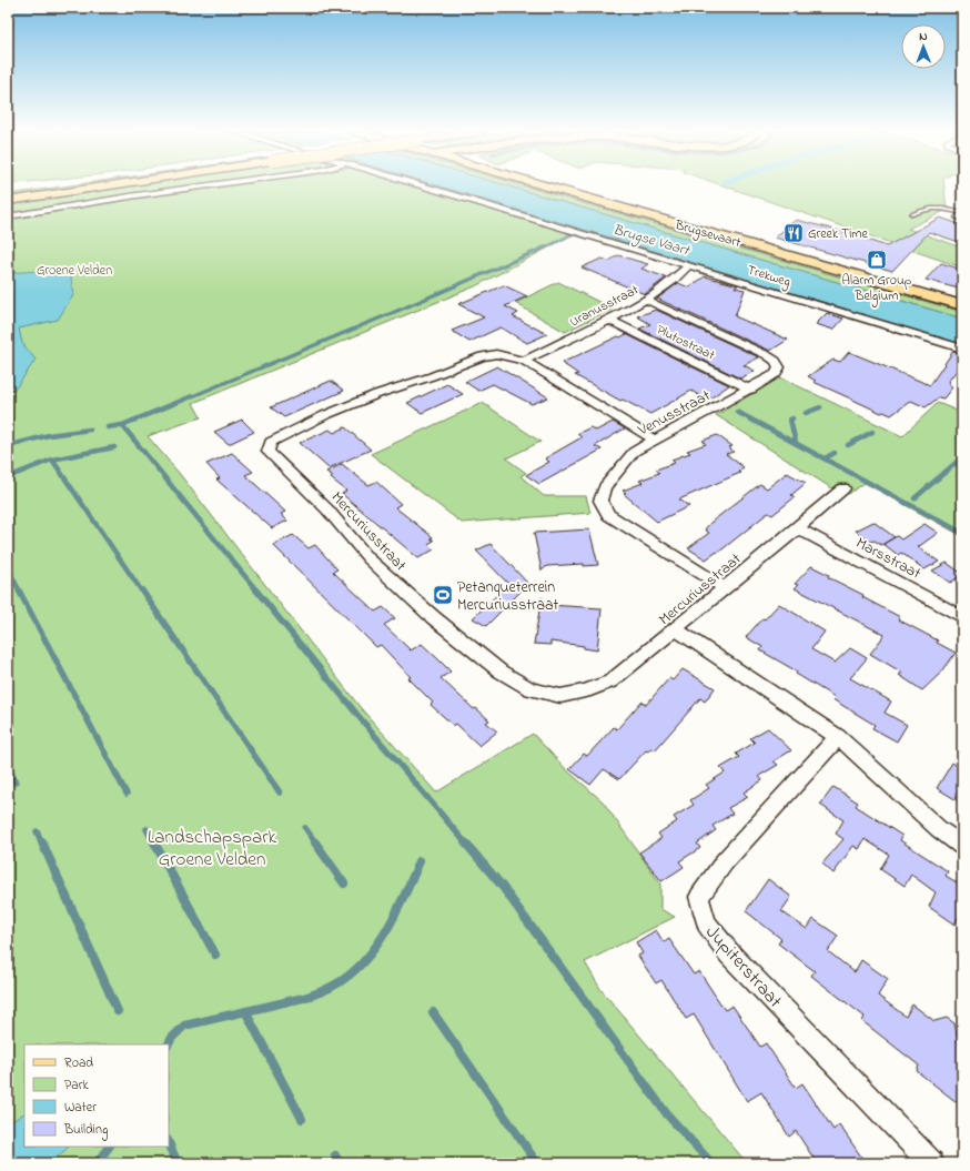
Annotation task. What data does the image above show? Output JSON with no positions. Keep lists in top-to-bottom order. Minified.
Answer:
{"streets":{"main road":["Brugsevaart"],"street":["Trekweg","Uranusstraat","Plutostraat","Venusstraat","Mercuriusstraat","Marsstraat","Jupiterstraat"]},"crossings":[["Trekweg","Uranusstraat"],["Uranusstraat","Plutostraat"],["Uranusstraat","Venusstraat"],["Uranusstraat","Mercuriusstraat"],["Plutostraat","Venusstraat"],["Venusstraat","Mercuriusstraat"],["Mercuriusstraat","Marsstraat"]],"water":["Brugse Vaart"],"parks":["Groene Velden","Landschapspark Groene Velden"],"places":{"restaurant":["Greek Time"],"shop":["Alarm Group Belgium"],"sports":["Petanqueterrein Mercuriusstraat"]},"legend":["Road","Park","Water","Building"],"north":"top"}
